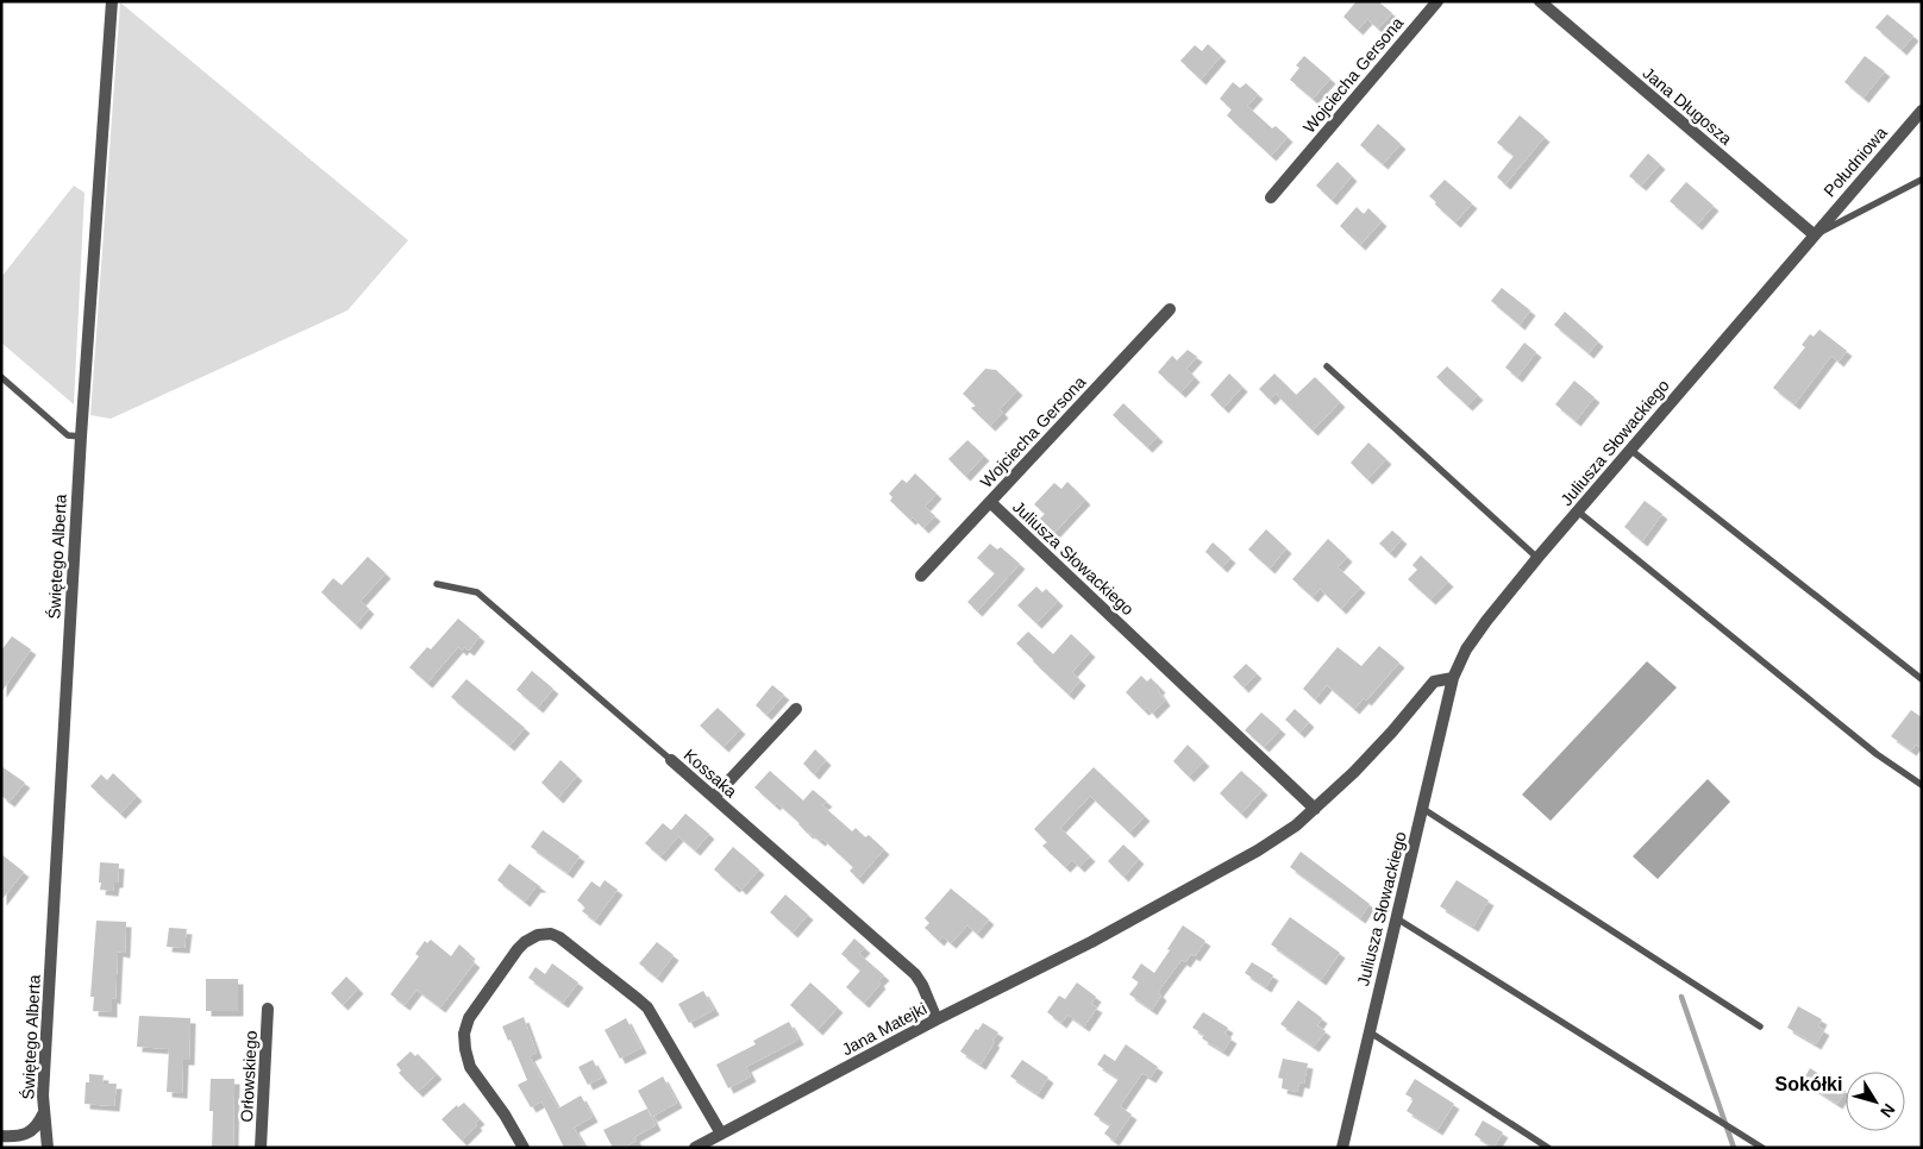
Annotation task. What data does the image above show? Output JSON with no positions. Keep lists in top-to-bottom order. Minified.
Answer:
{"streets":{"street":["Wojciecha Gersona","Jana Długosza","Południowa","Juliusza Słowackiego","Świętego Alberta","Kossaka","Jana Matejki","Orłowskiego"]},"crossings":[["Wojciecha Gersona","Juliusza Słowackiego"],["Jana Długosza","Południowa"],["Jana Długosza","Juliusza Słowackiego"],["Południowa","Juliusza Słowackiego"],["Juliusza Słowackiego","Jana Matejki"],["Kossaka","Jana Matejki"]],"districts":["Sokółki"],"north":"bottom right"}
